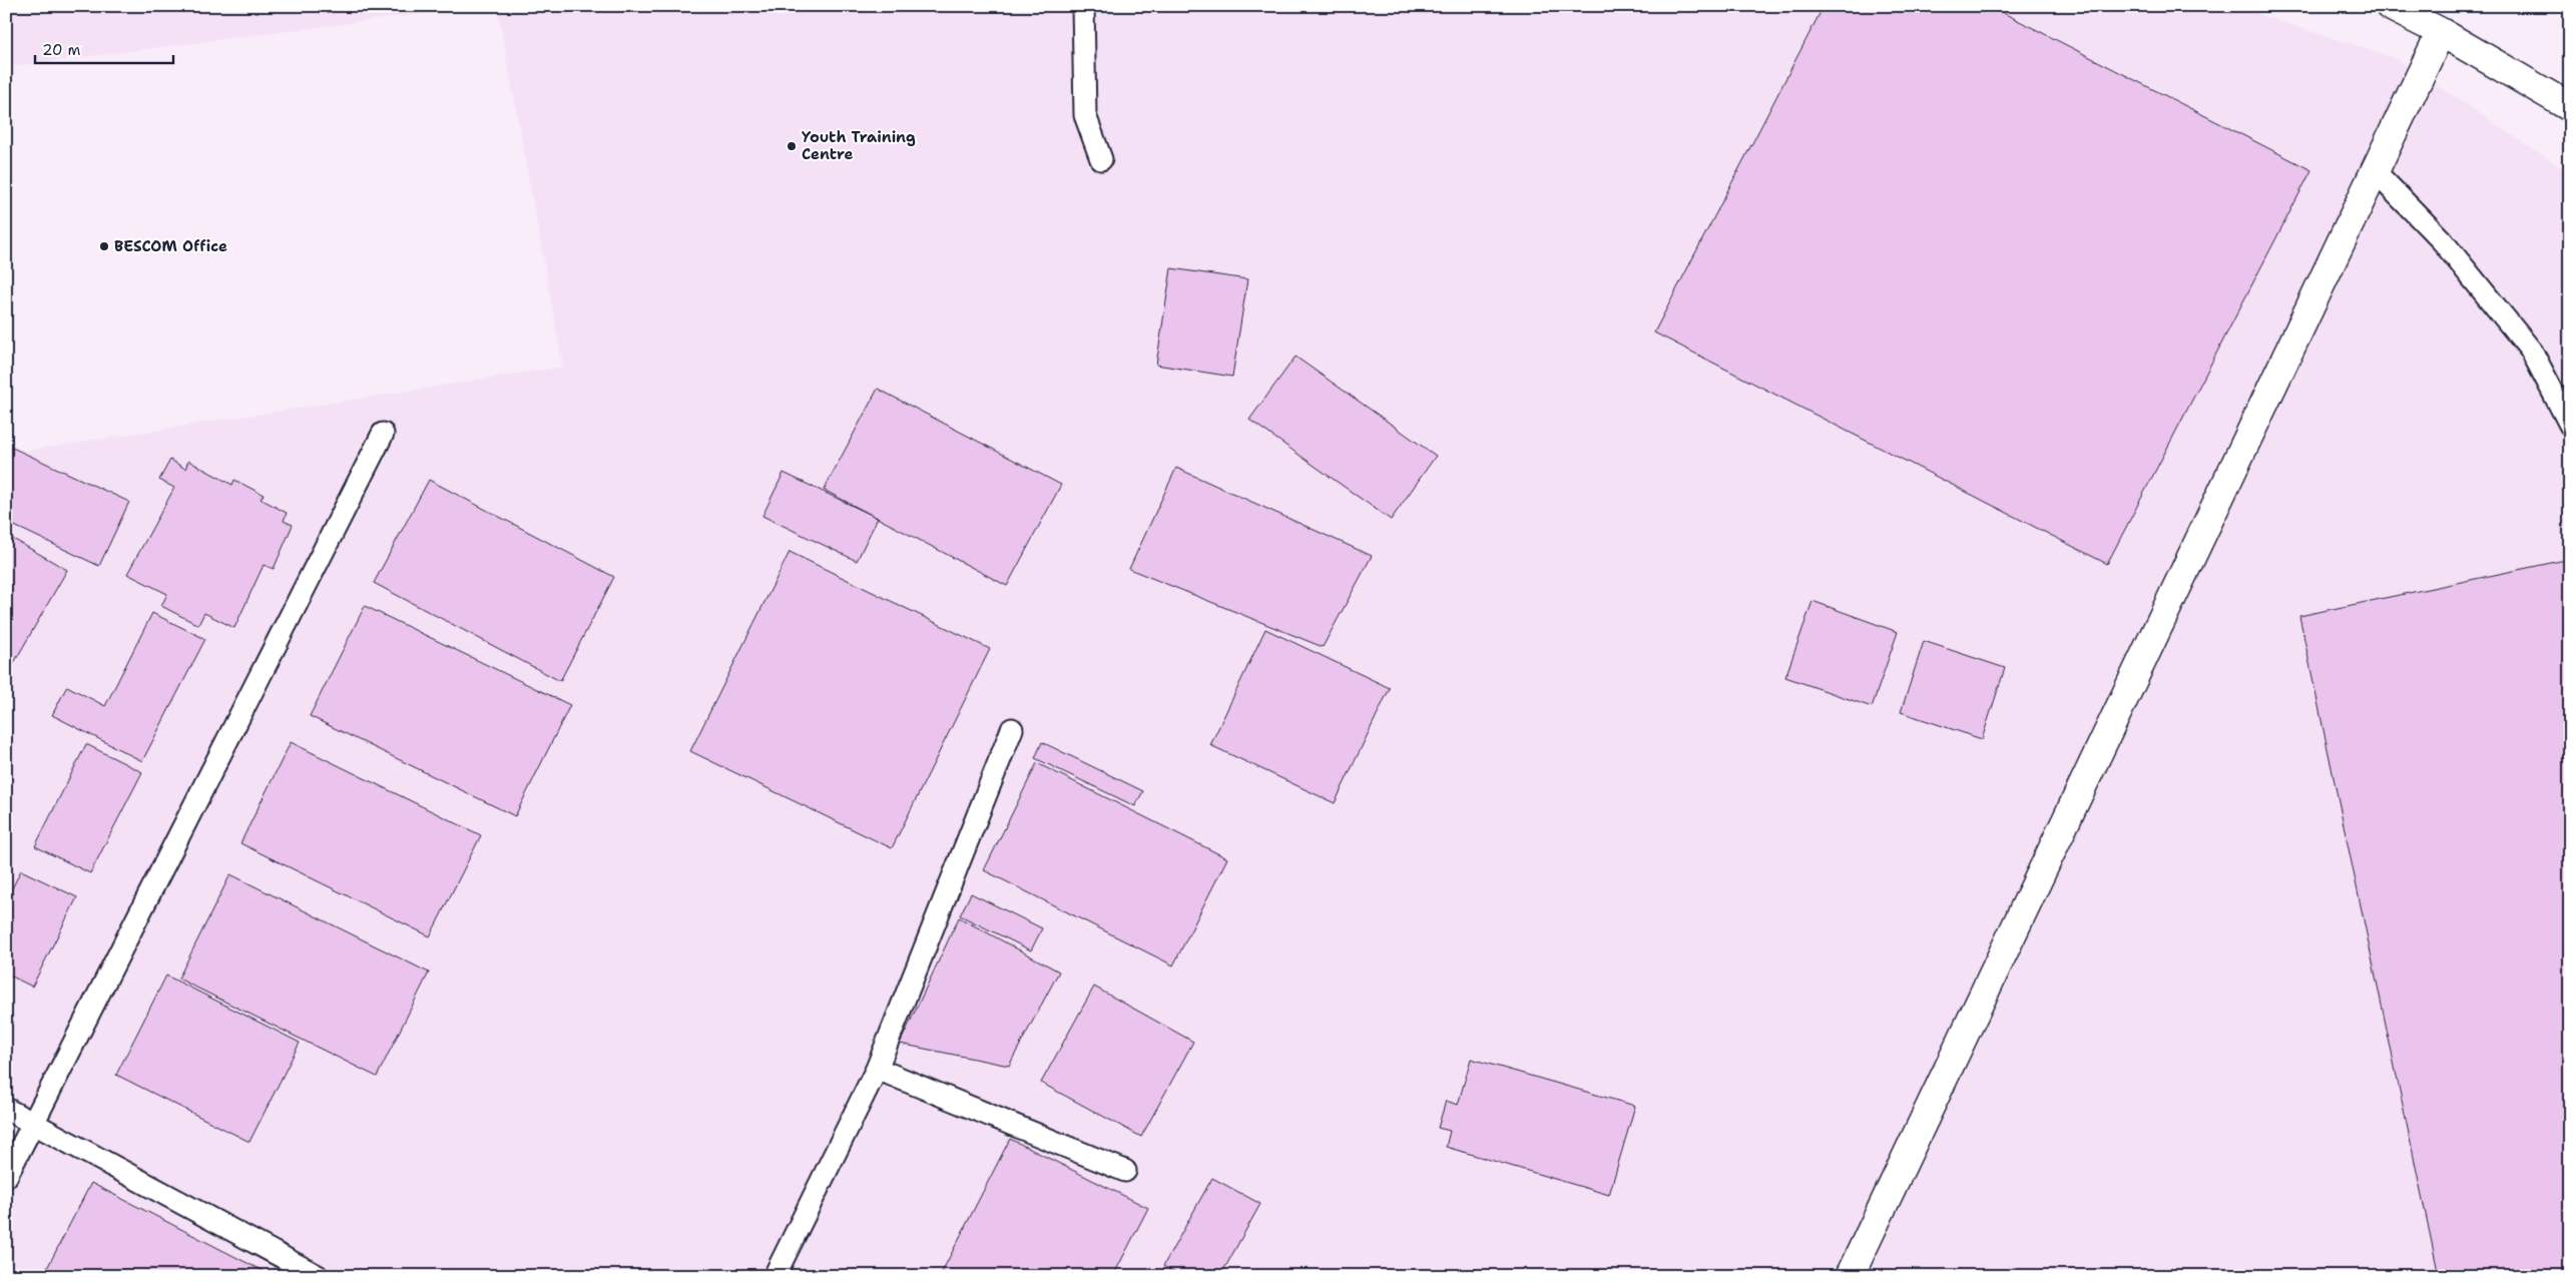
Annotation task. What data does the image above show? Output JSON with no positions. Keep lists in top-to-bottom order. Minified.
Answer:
{"places":["Youth Training Centre","BESCOM Office"],"scale_bar":"20 m"}
